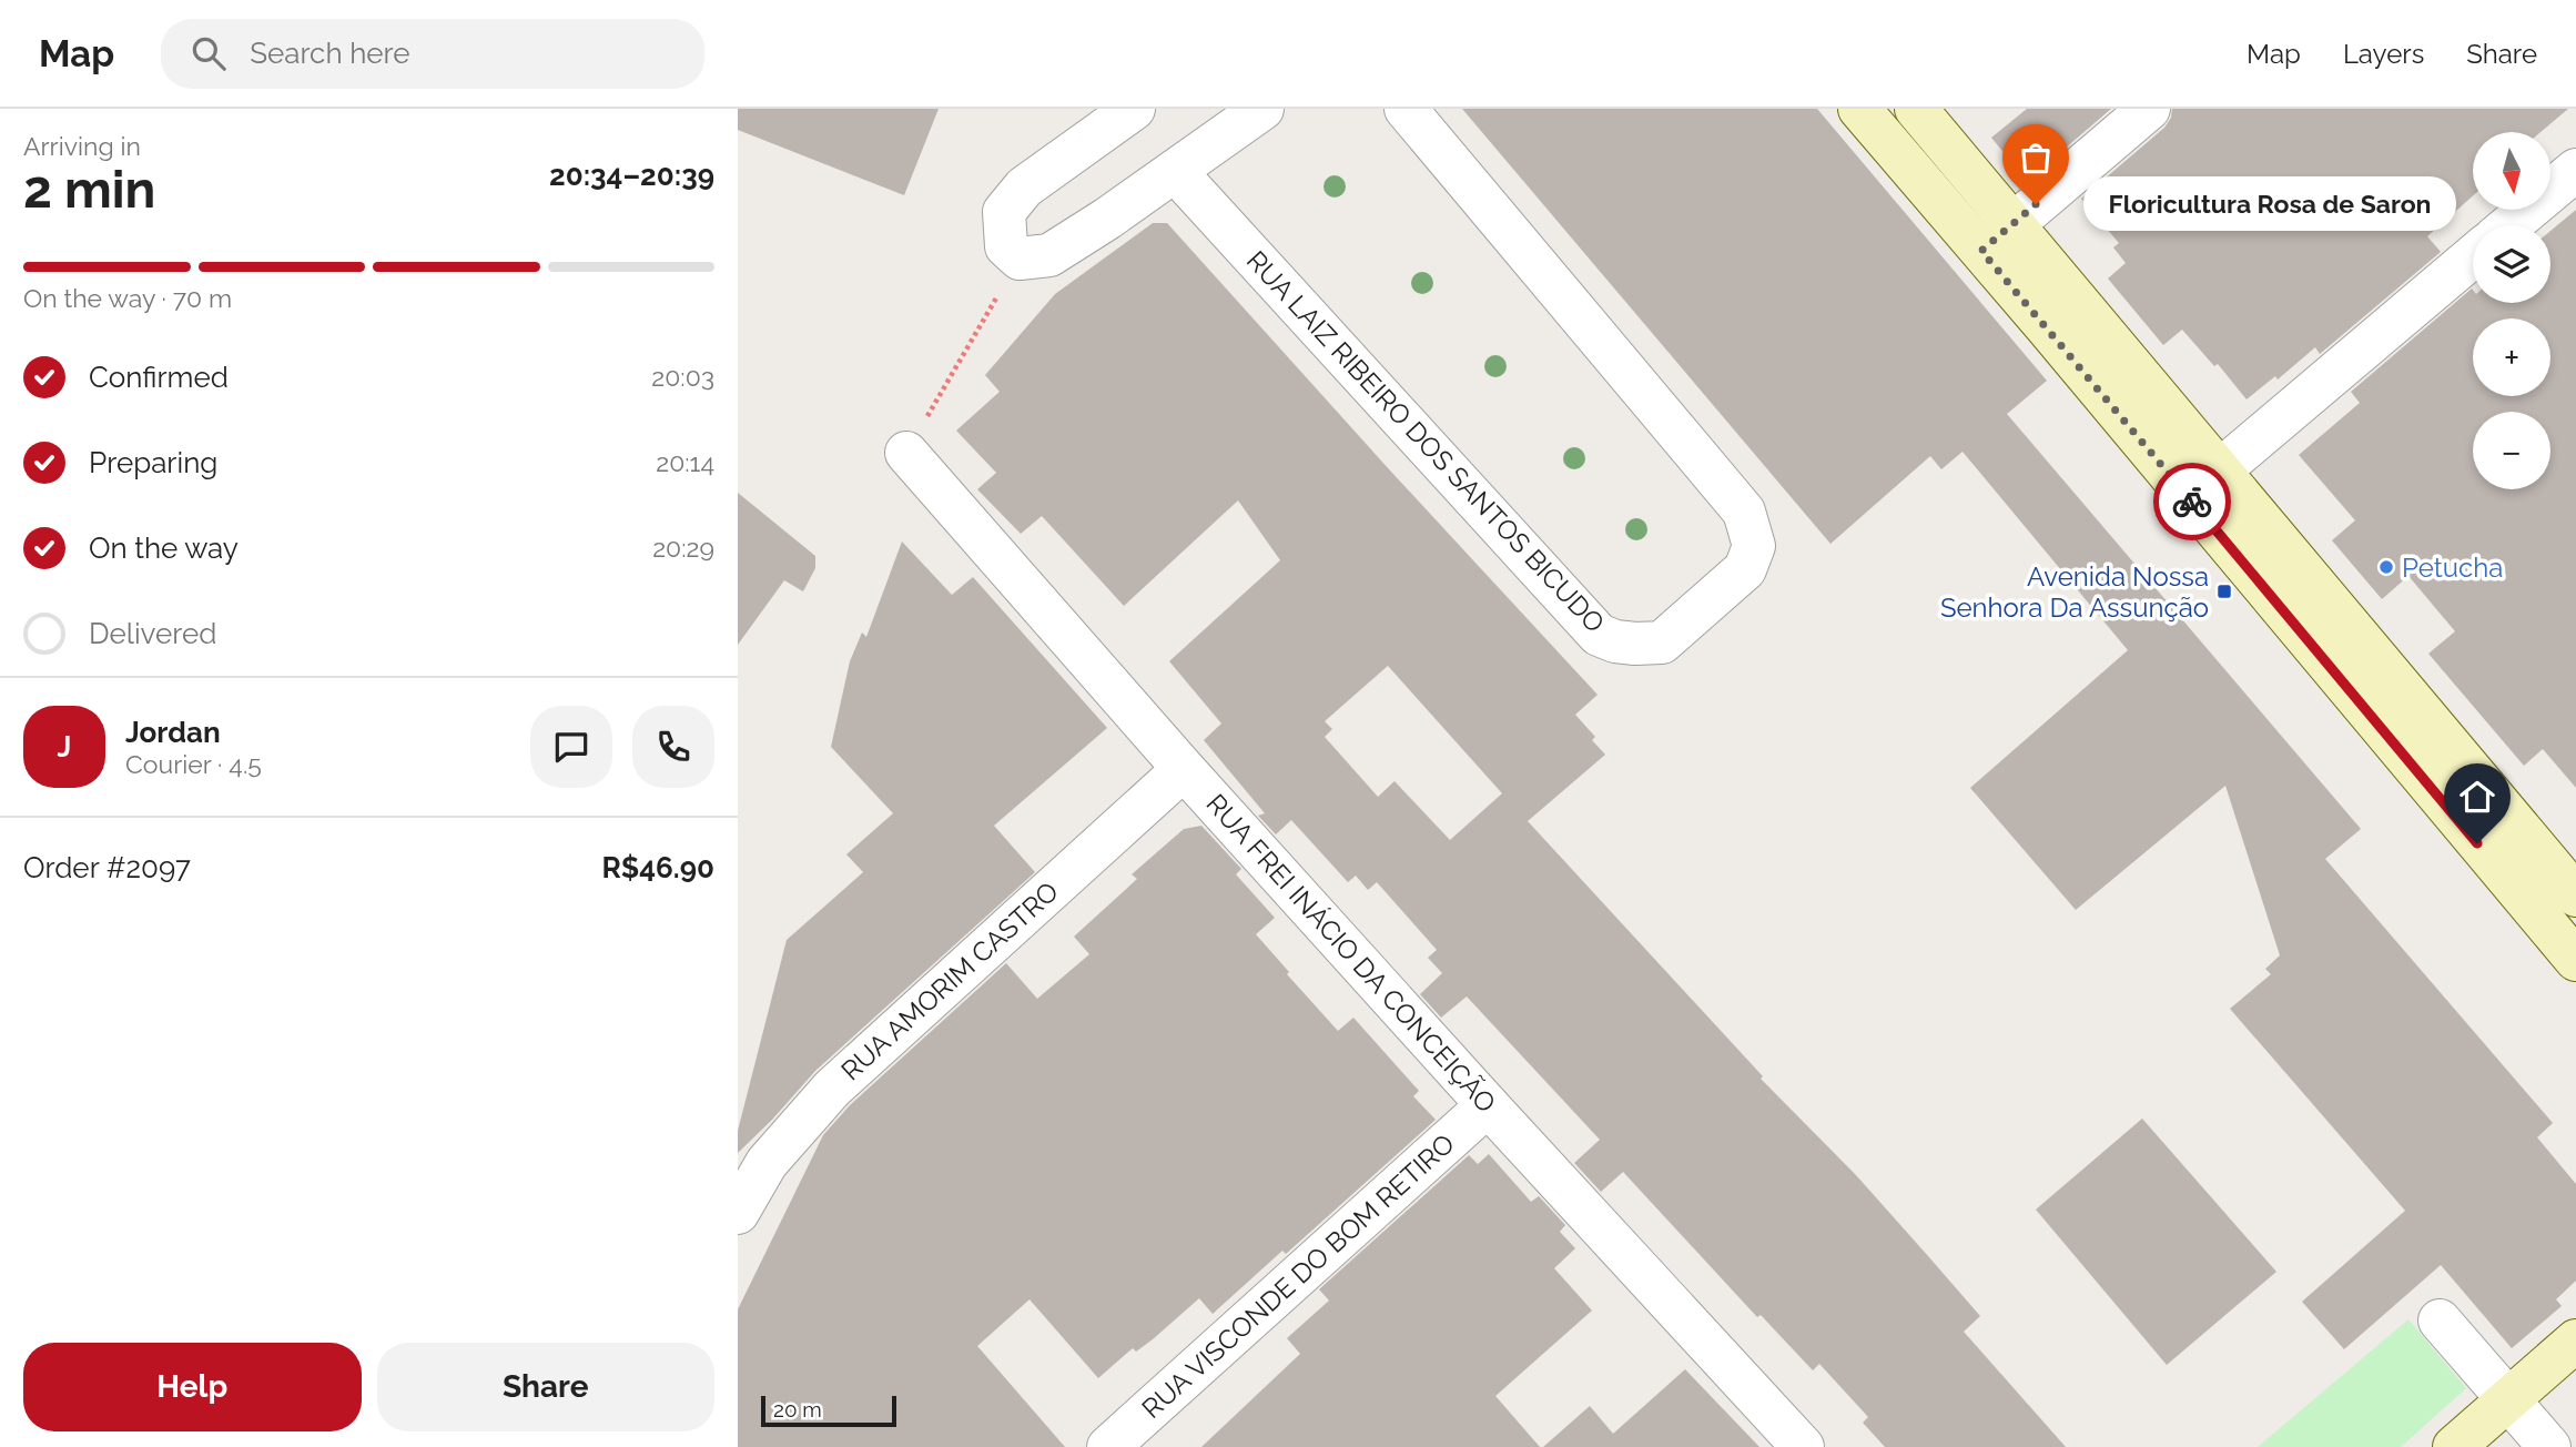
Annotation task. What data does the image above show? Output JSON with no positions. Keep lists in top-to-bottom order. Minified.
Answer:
{"streets":{"street":["RUA LAIZ RIBEIRO DOS SANTOS BICUDO","RUA FREI INÁCIO DA CONCEIÇÃO","RUA AMORIM CASTRO","RUA VISCONDE DO BOM RETIRO"]},"crossings":[["RUA FREI INÁCIO DA CONCEIÇÃO","RUA AMORIM CASTRO"],["RUA FREI INÁCIO DA CONCEIÇÃO","RUA VISCONDE DO BOM RETIRO"]],"places":{"other":["Floricultura Rosa de Saron","Petucha"],"transit":["Avenida Nossa Senhora Da Assunção"]},"scale_bar":"20 m","north":"bottom","page":{"header":"Map","search":"Search here","nav":["Map","Layers","Share"],"heading":["2 min","Arriving in","20:34–20:39"],"panel":["Jordan","Courier · 4.5","Order #2097","R$46.90"],"map_buttons":["+","−"],"bubble":"Floricultura Rosa de Saron","bar":"On the way · 70 m","list":[["Confirmed","20:03"],["Preparing","20:14"],["On the way","20:29"],"Delivered"],"round":"J","buttons":["Help","Share"],"scale":"20 m"}}
